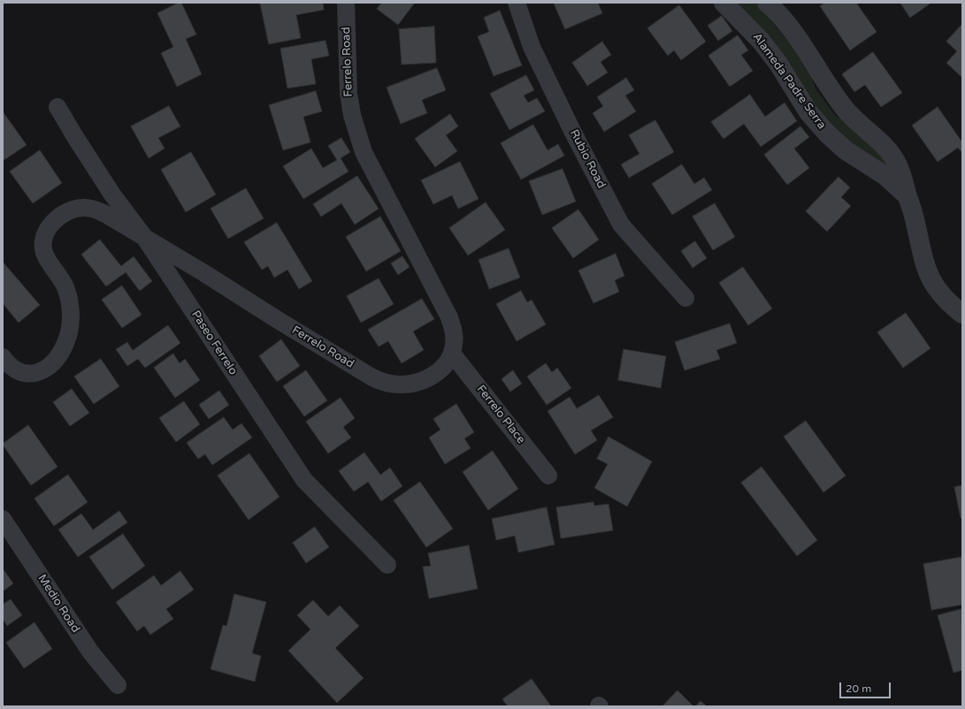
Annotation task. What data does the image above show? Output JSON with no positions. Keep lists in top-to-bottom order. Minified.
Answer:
{"streets":{"street":["Ferrelo Road","Alameda Padre Serra","Rubio Road","Paseo Ferrelo","Ferrelo Place","Medio Road"]},"crossings":[["Ferrelo Road","Paseo Ferrelo"],["Ferrelo Road","Ferrelo Place"]],"scale_bar":"20 m"}
